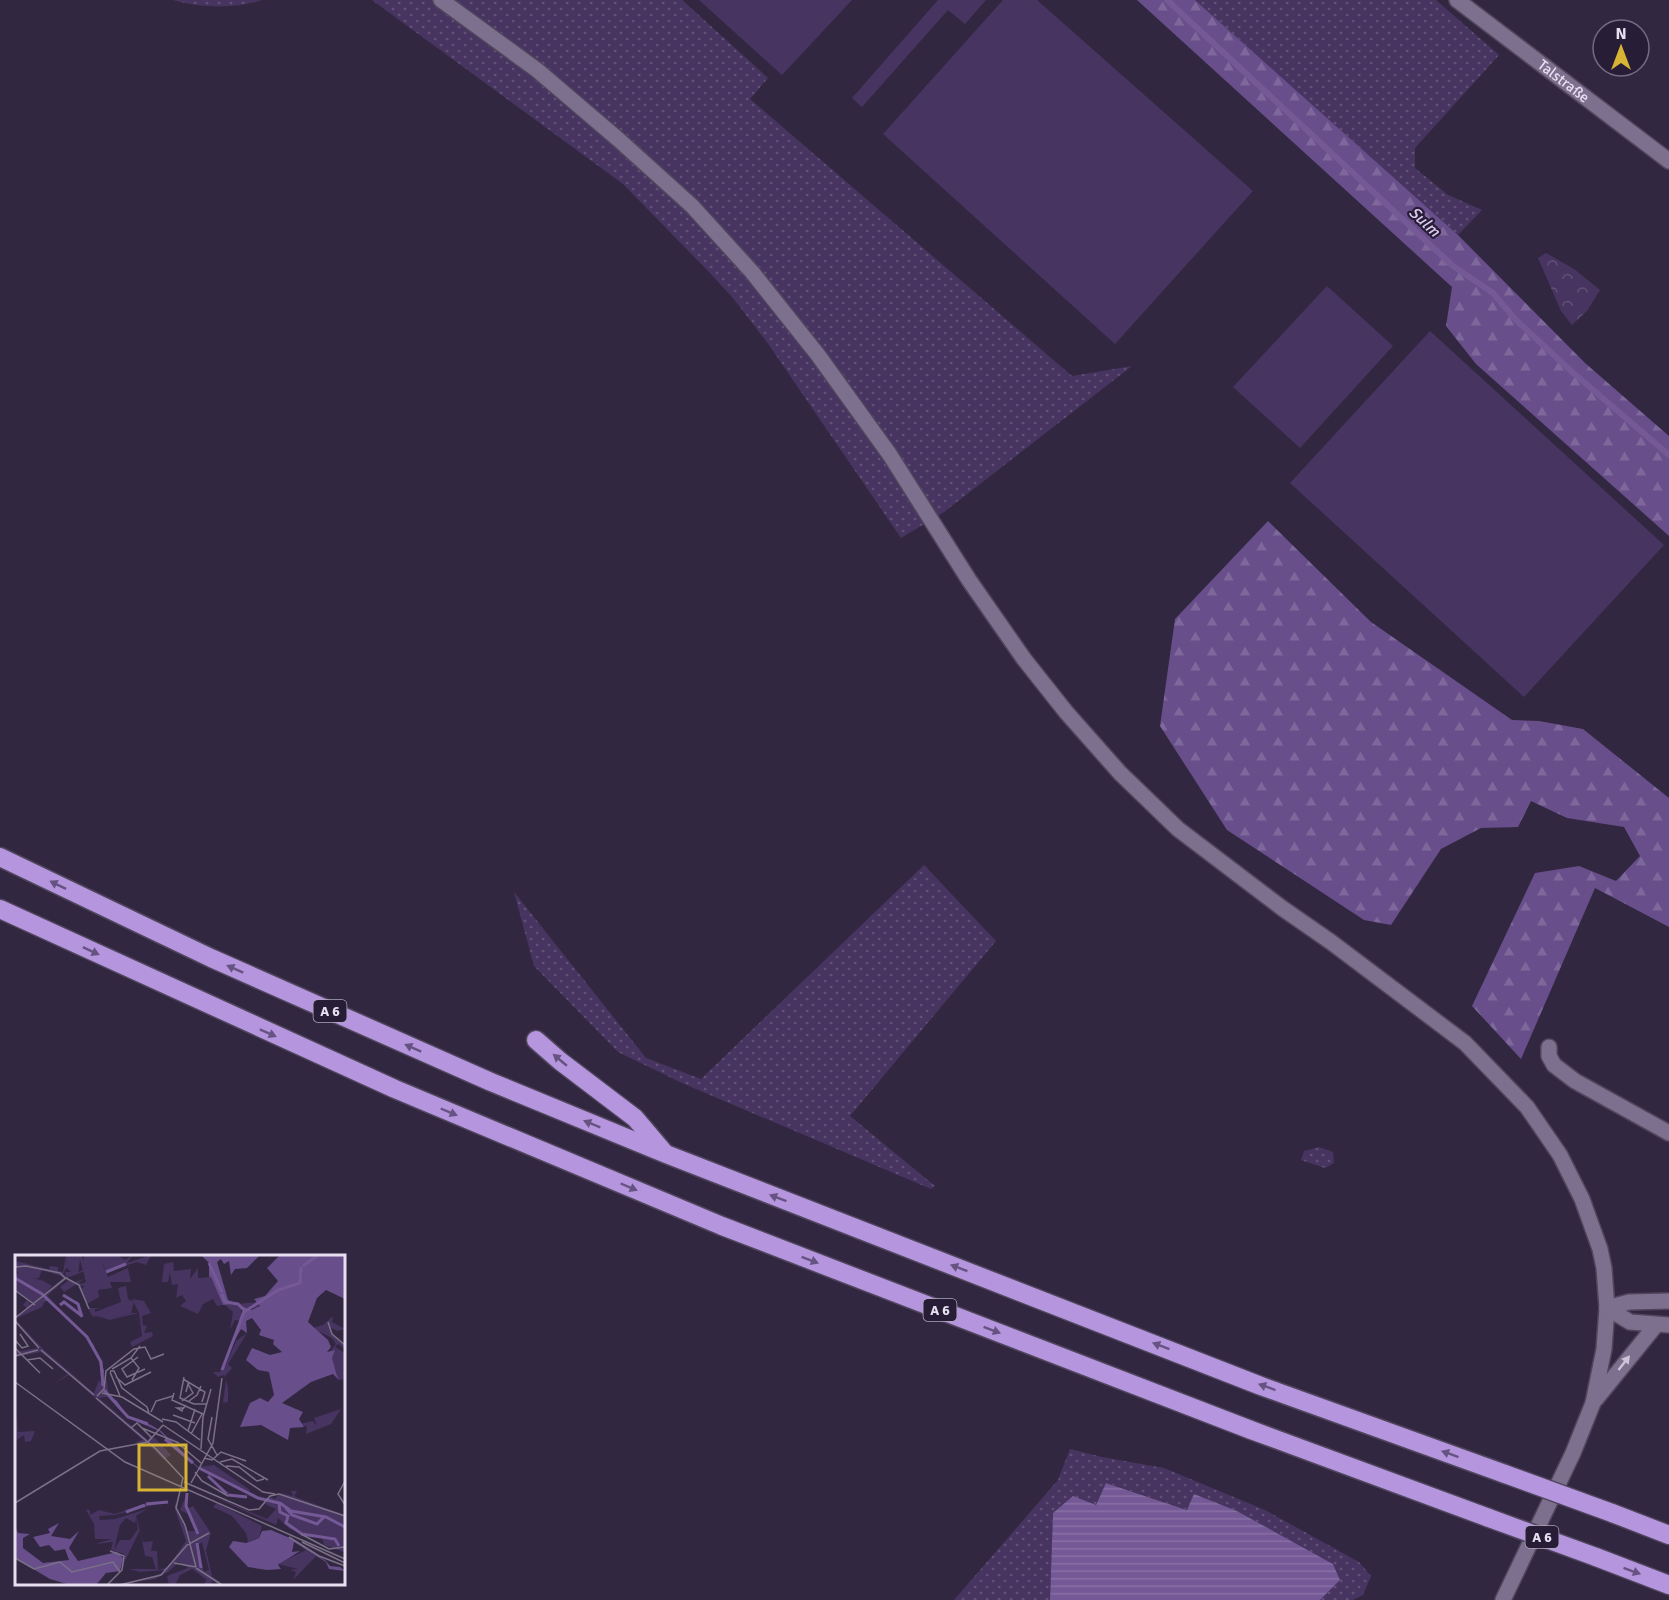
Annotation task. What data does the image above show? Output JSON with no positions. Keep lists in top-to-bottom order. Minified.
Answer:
{"streets":{"highway":["A 6"],"main road":["Talstraße"]},"water":["Sulm"],"north":"top"}
